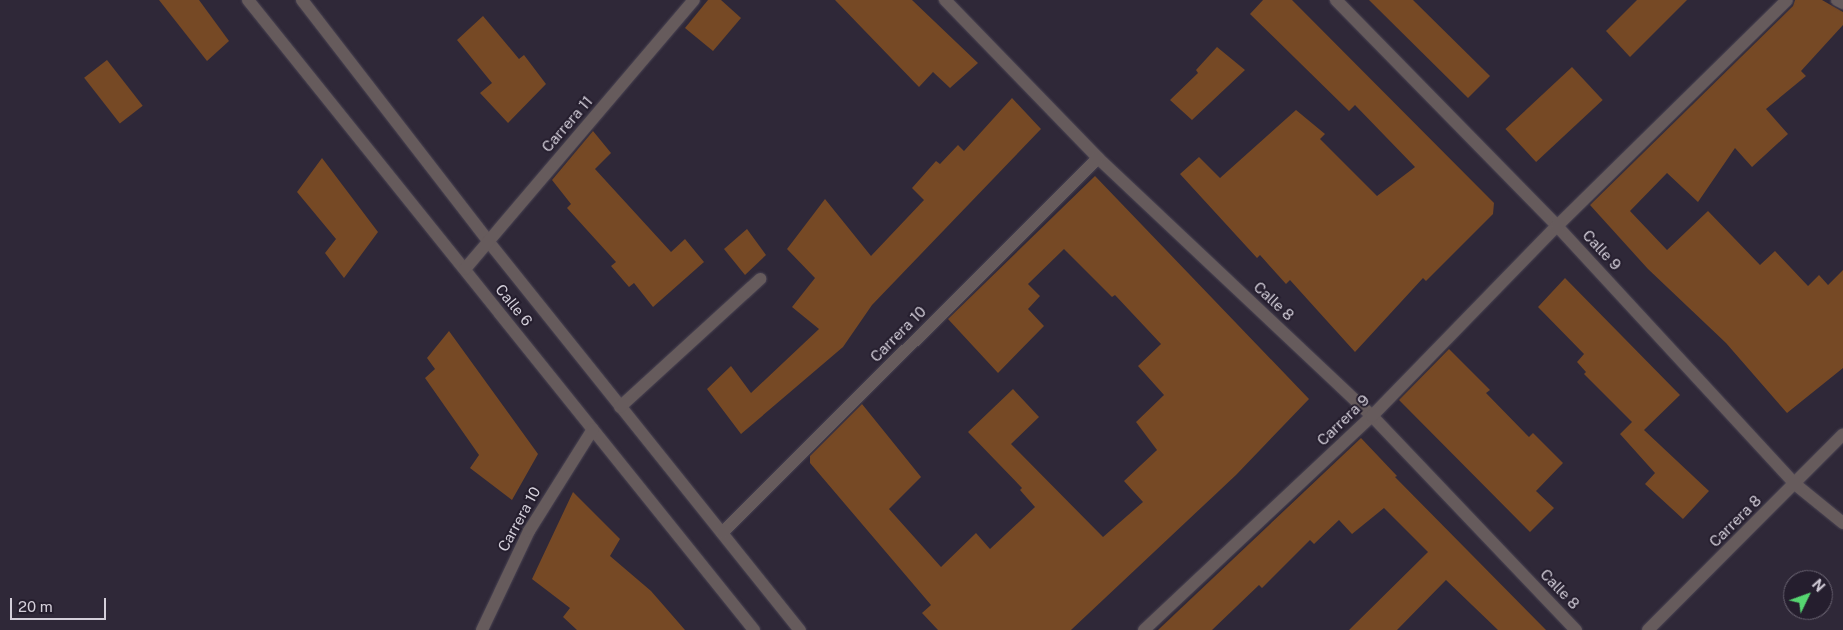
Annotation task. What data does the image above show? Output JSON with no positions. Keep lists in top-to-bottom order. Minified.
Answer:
{"streets":{"street":["Carrera 11","Calle 9","Calle 8","Calle 6","Carrera 10","Carrera 9","Carrera 8"]},"crossings":[["Carrera 11","Calle 6"],["Calle 9","Carrera 9"],["Calle 9","Carrera 8"],["Calle 8","Carrera 10"],["Calle 8","Carrera 9"],["Calle 6","Carrera 10"]],"scale_bar":"20 m","north":"top right"}
